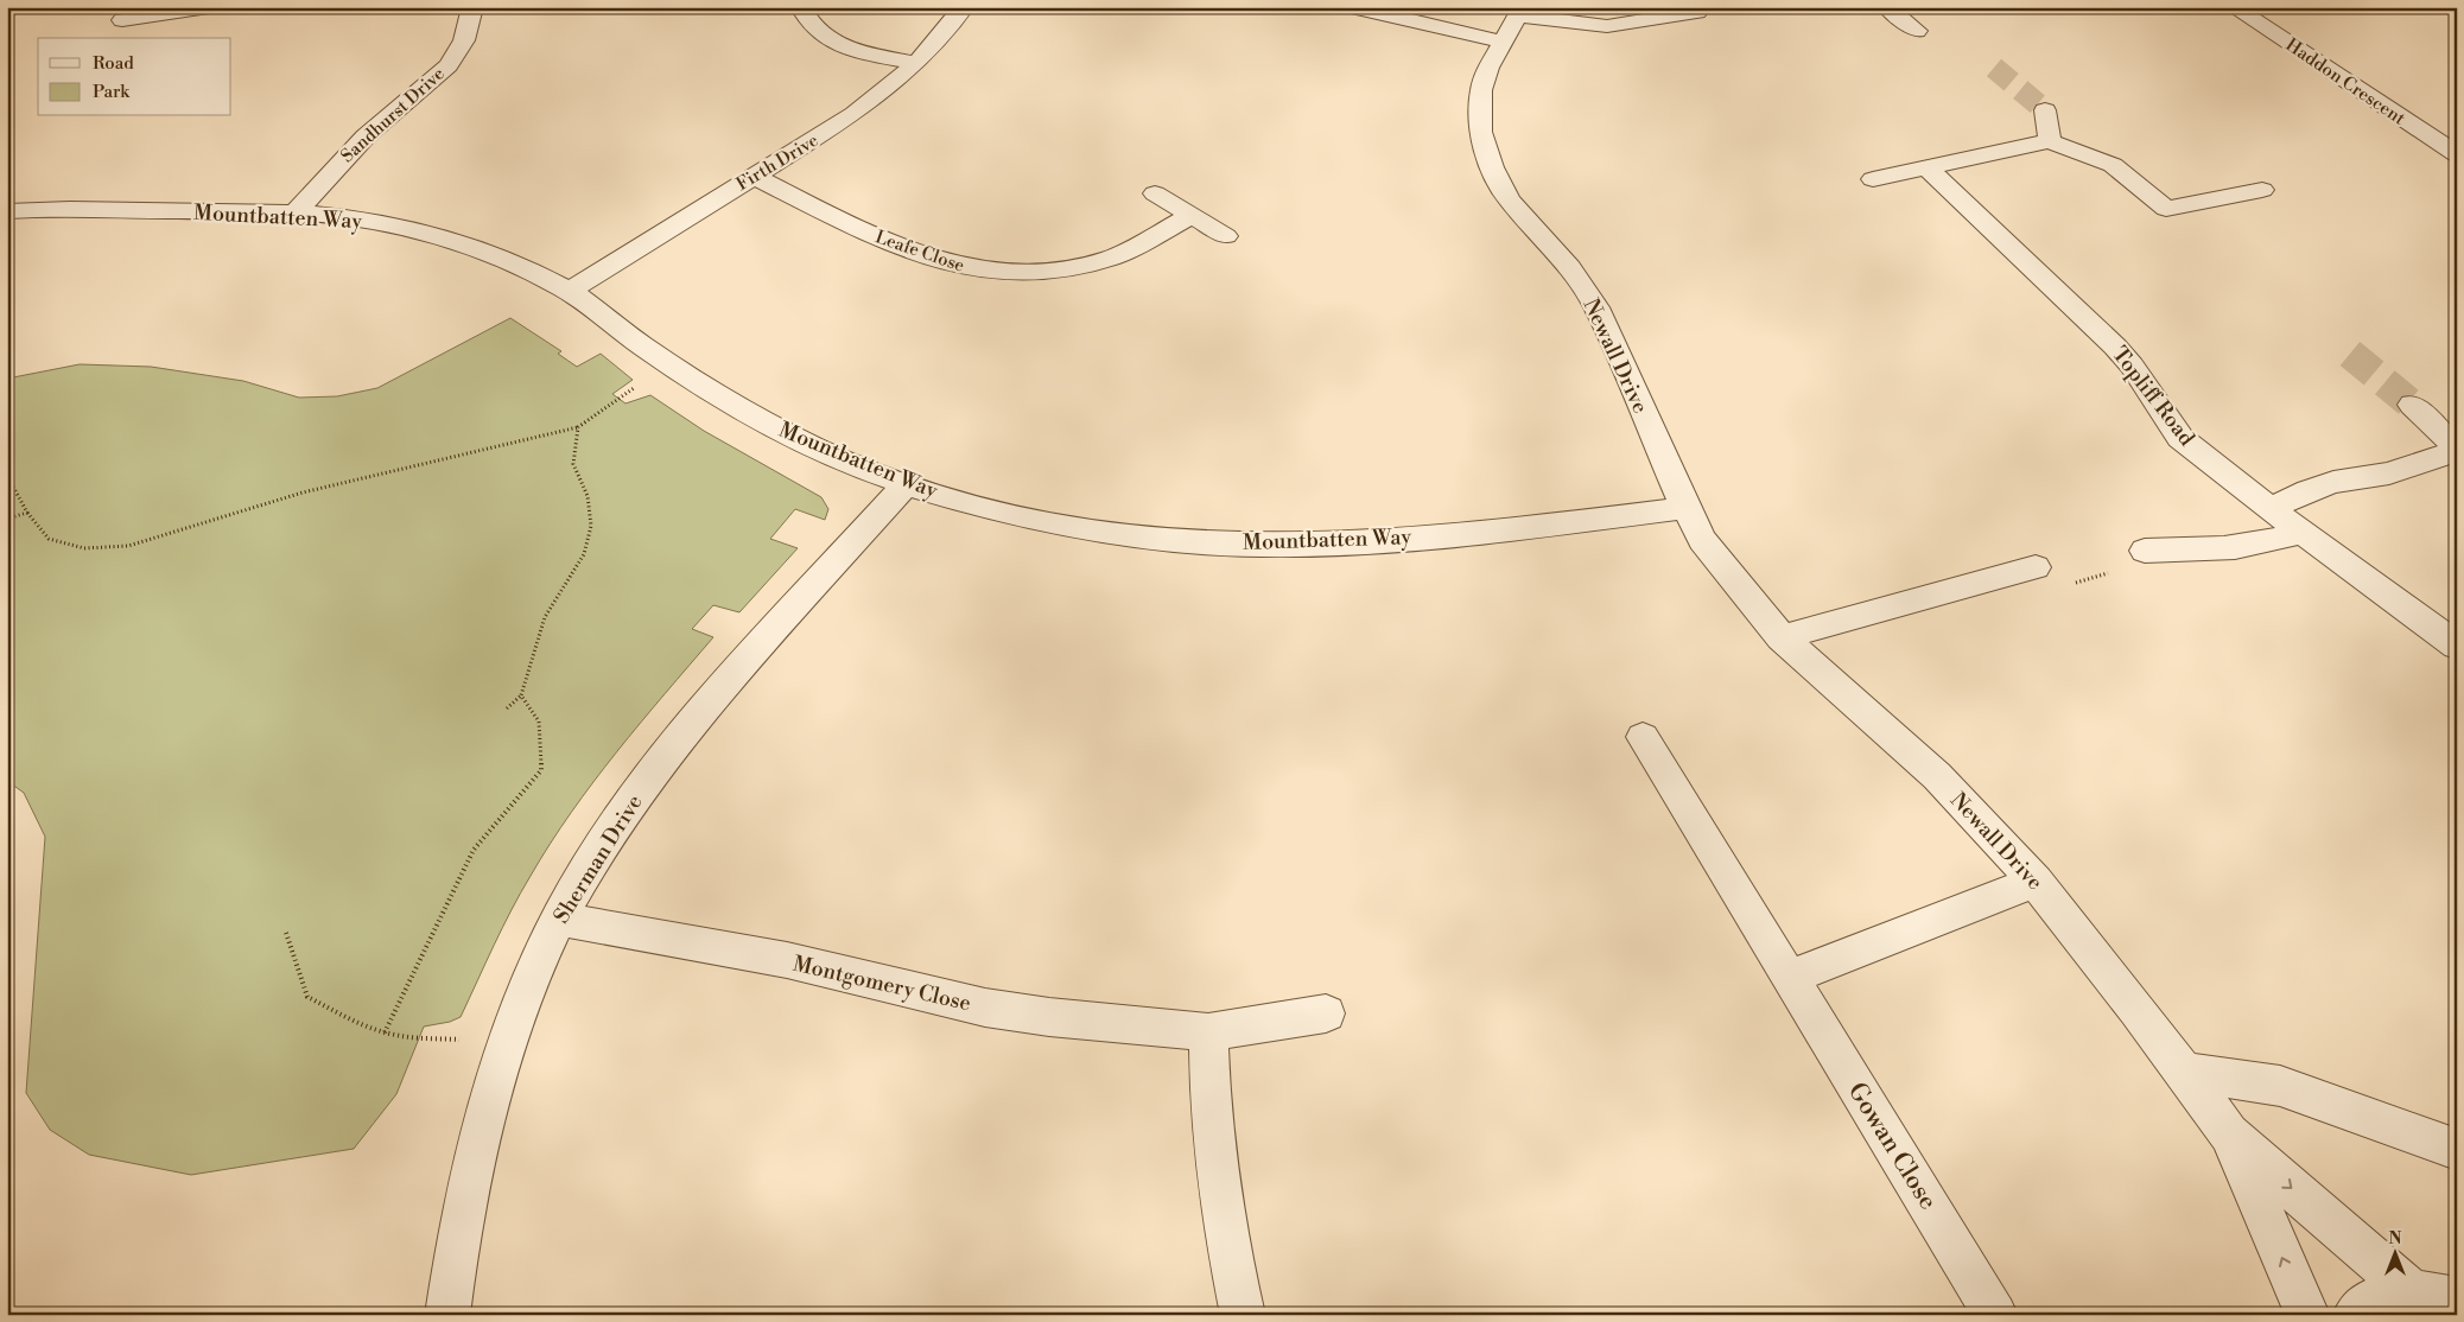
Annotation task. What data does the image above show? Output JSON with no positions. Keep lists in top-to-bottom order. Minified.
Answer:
{"streets":{"street":["Haddon Crescent","Sandhurst Drive","Firth Drive","Mountbatten Way","Leafe Close","Newall Drive","Topliff Road","Sherman Drive","Montgomery Close","Gowan Close"]},"crossings":[["Sandhurst Drive","Mountbatten Way"],["Firth Drive","Mountbatten Way"],["Firth Drive","Leafe Close"],["Mountbatten Way","Newall Drive"],["Mountbatten Way","Sherman Drive"],["Sherman Drive","Montgomery Close"]],"legend":["Road","Park"],"north":"top"}
